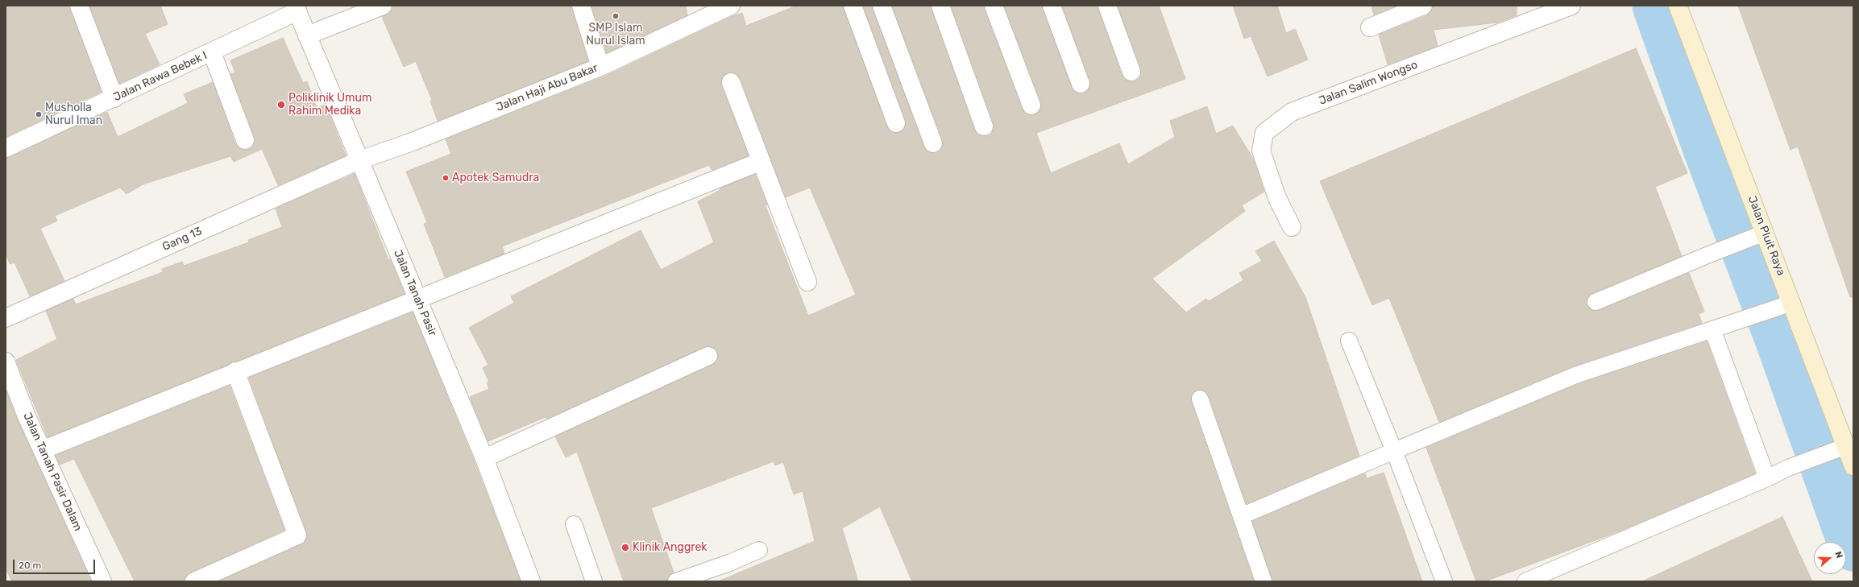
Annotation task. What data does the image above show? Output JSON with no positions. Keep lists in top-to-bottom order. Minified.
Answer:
{"streets":{"main road":["Jalan Pluit Raya"],"street":["Jalan Rawa Bebek I","Jalan Salim Wongso","Jalan Haji Abu Bakar","Gang 13","Jalan Tanah Pasir","Jalan Tanah Pasir Dalam"]},"crossings":[["Jalan Rawa Bebek I","Jalan Tanah Pasir"],["Jalan Haji Abu Bakar","Gang 13"],["Jalan Haji Abu Bakar","Jalan Tanah Pasir"],["Gang 13","Jalan Tanah Pasir"]],"places":["SMP Islam Nurul Islam","Poliklinik Umum Rahim Medika","Musholla Nurul Iman","Apotek Samudra","Klinik Anggrek"],"scale_bar":"20 m","north":"right"}
